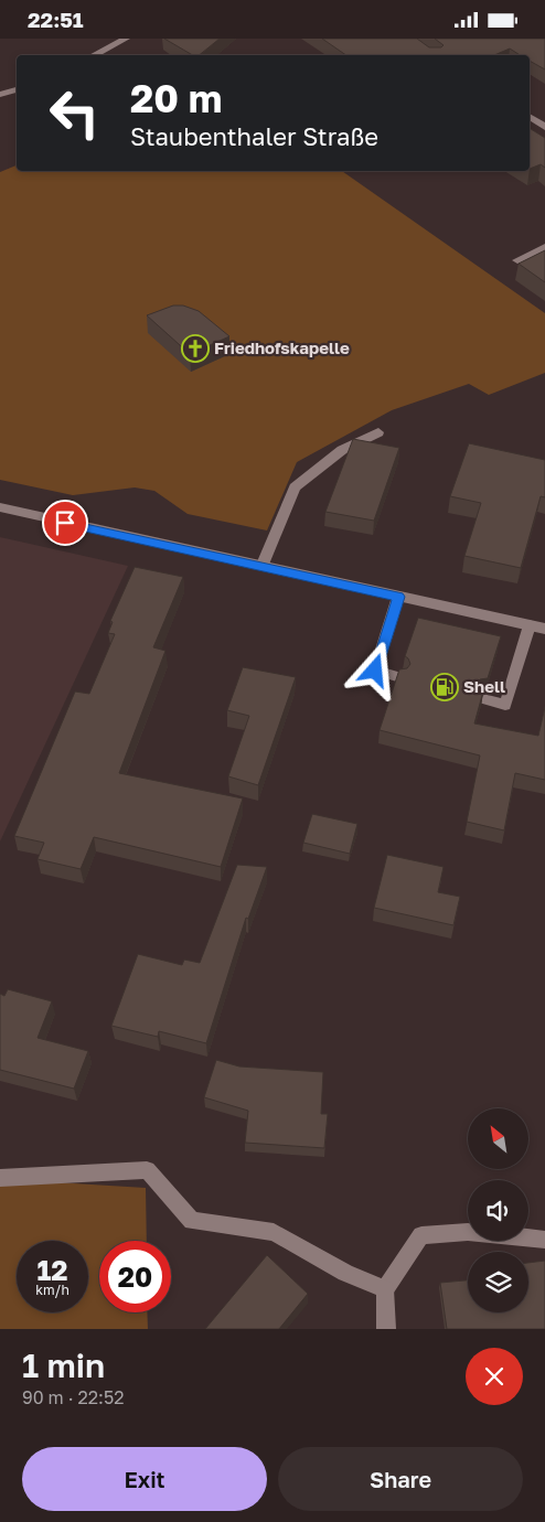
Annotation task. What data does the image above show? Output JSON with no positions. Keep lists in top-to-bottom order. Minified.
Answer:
{"places":{"church":["Friedhofskapelle"],"fuel station":["Shell"]},"north":"top left","page":{"status":"22:51","turn":["20 m","Staubenthaler Straße"],"speed":"12 km/h","limit":"20","heading":["1 min","90 m · 22:52"],"buttons":["Exit","Share"]}}
